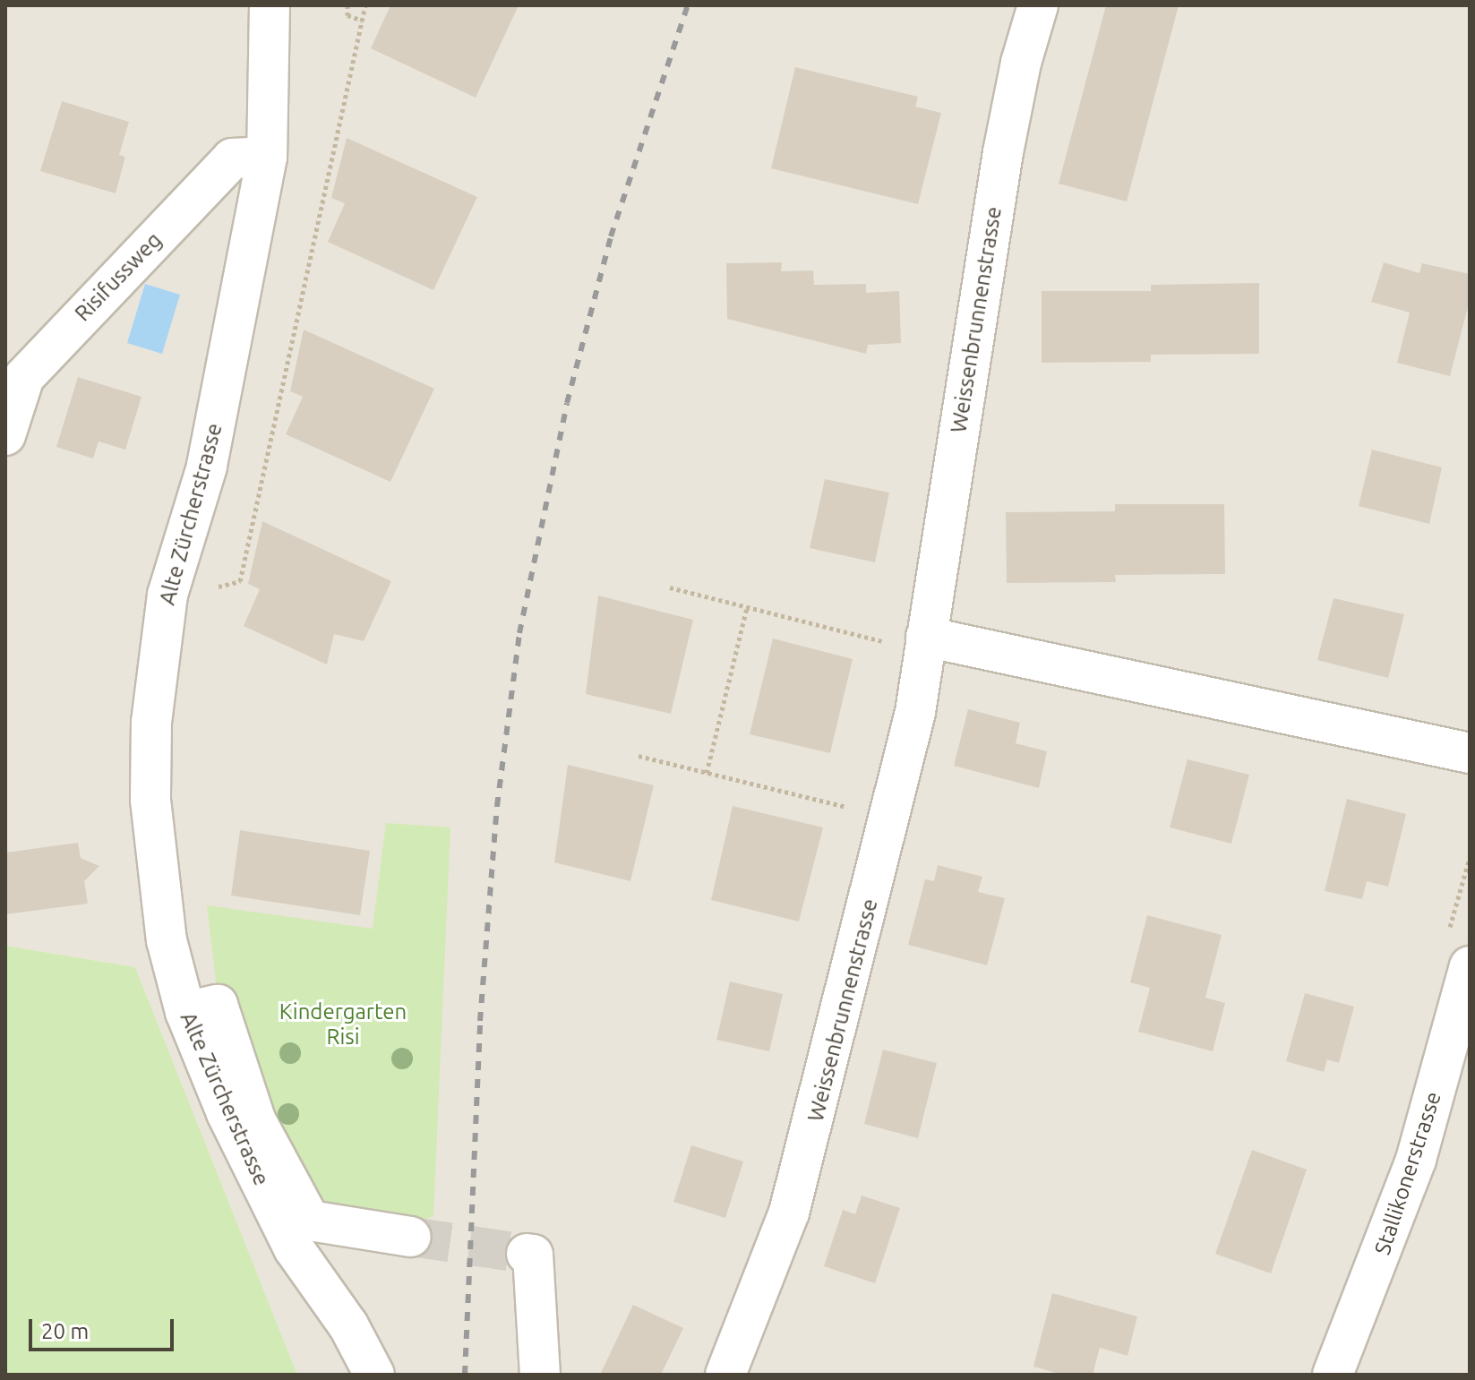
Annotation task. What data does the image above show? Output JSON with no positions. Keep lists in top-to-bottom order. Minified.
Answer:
{"streets":{"street":["Risifussweg","Weissenbrunnenstrasse","Alte Zürcherstrasse","Stallikonerstrasse"]},"crossings":[["Risifussweg","Alte Zürcherstrasse"]],"parks":["Kindergarten Risi"],"scale_bar":"20 m"}
